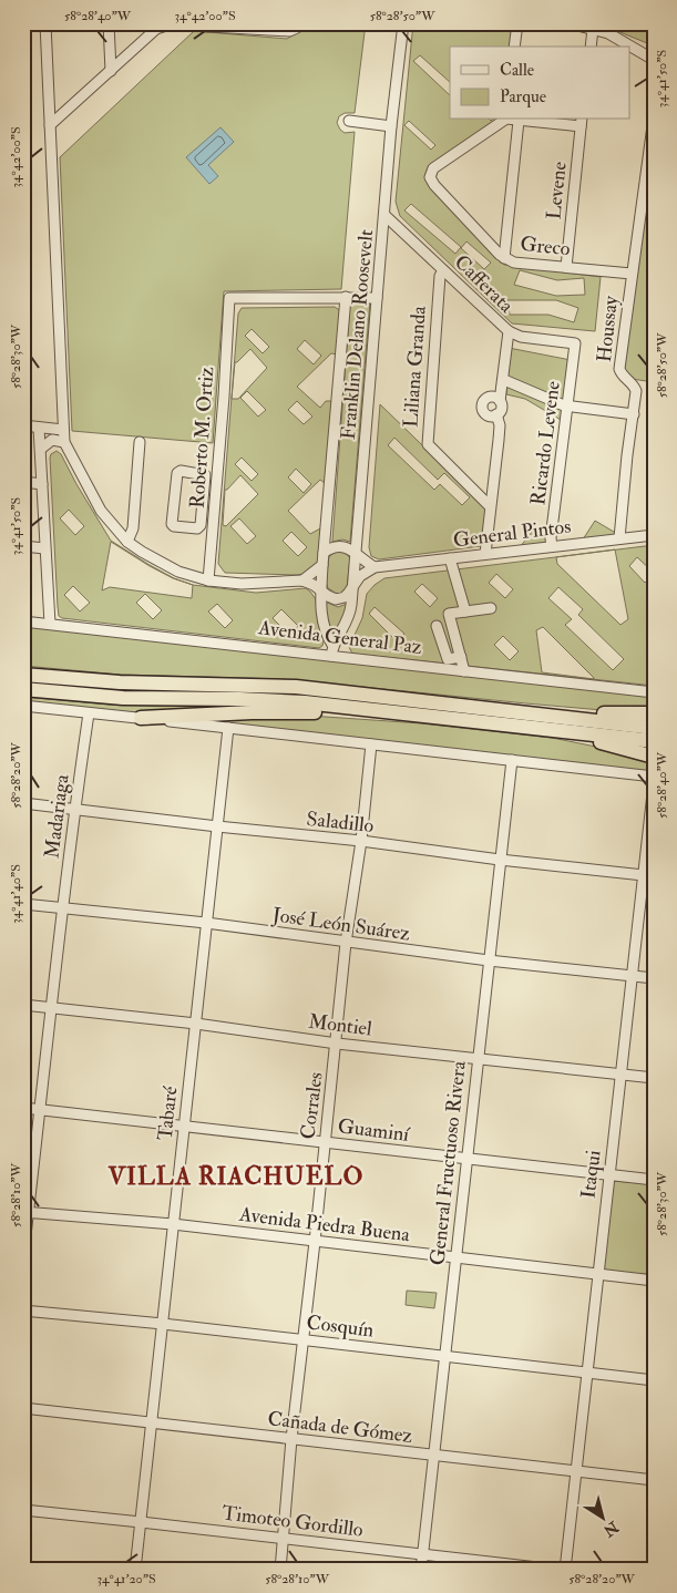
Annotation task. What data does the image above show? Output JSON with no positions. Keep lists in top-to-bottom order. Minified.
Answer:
{"streets":{"street":["Levene","Greco","Cafferata","Houssay","Franklin Delano Roosevelt","Liliana Granda","Roberto M. Ortiz","Ricardo Levene","General Pintos","Avenida General Paz","Madariaga","Saladillo","José León Suárez","Montiel","Corrales","Tabaré","Guaminí","General Fructuoso Rivera","Itaqui","Avenida Piedra Buena","Cosquín","Cañada de Gómez","Timoteo Gordillo"]},"crossings":[["Levene","Greco"],["Greco","Houssay"],["Cafferata","Franklin Delano Roosevelt"],["Cafferata","Liliana Granda"],["Cafferata","Ricardo Levene"],["Houssay","General Pintos"],["Franklin Delano Roosevelt","Roberto M. Ortiz"],["Franklin Delano Roosevelt","Avenida General Paz"],["Ricardo Levene","General Pintos"],["Madariaga","Saladillo"],["Madariaga","José León Suárez"],["Madariaga","Montiel"],["Madariaga","Guaminí"],["Madariaga","Avenida Piedra Buena"],["Saladillo","Corrales"],["Saladillo","Tabaré"],["Saladillo","General Fructuoso Rivera"],["Saladillo","Itaqui"],["José León Suárez","Corrales"],["José León Suárez","Tabaré"],["José León Suárez","General Fructuoso Rivera"],["José León Suárez","Itaqui"],["Montiel","Corrales"],["Montiel","Tabaré"],["Montiel","General Fructuoso Rivera"],["Montiel","Itaqui"],["Corrales","Guaminí"],["Corrales","Avenida Piedra Buena"],["Corrales","Cosquín"],["Corrales","Cañada de Gómez"],["Corrales","Timoteo Gordillo"],["Tabaré","Guaminí"],["Tabaré","Avenida Piedra Buena"],["Tabaré","Cosquín"],["Tabaré","Cañada de Gómez"],["Tabaré","Timoteo Gordillo"],["Guaminí","General Fructuoso Rivera"],["Guaminí","Itaqui"],["General Fructuoso Rivera","Avenida Piedra Buena"],["General Fructuoso Rivera","Cosquín"],["General Fructuoso Rivera","Cañada de Gómez"],["General Fructuoso Rivera","Timoteo Gordillo"],["Itaqui","Avenida Piedra Buena"],["Itaqui","Cosquín"],["Itaqui","Cañada de Gómez"]],"districts":["VILLA RIACHUELO"],"legend":["Calle","Parque"],"north":"bottom right","coordinates":["58°28'40\"W","34°42'00\"S","58°28'50\"W","34°41'50\"S","58°28'30\"W","58°28'20\"W","34°41'40\"S","58°28'10\"W","34°41'20\"S"]}
